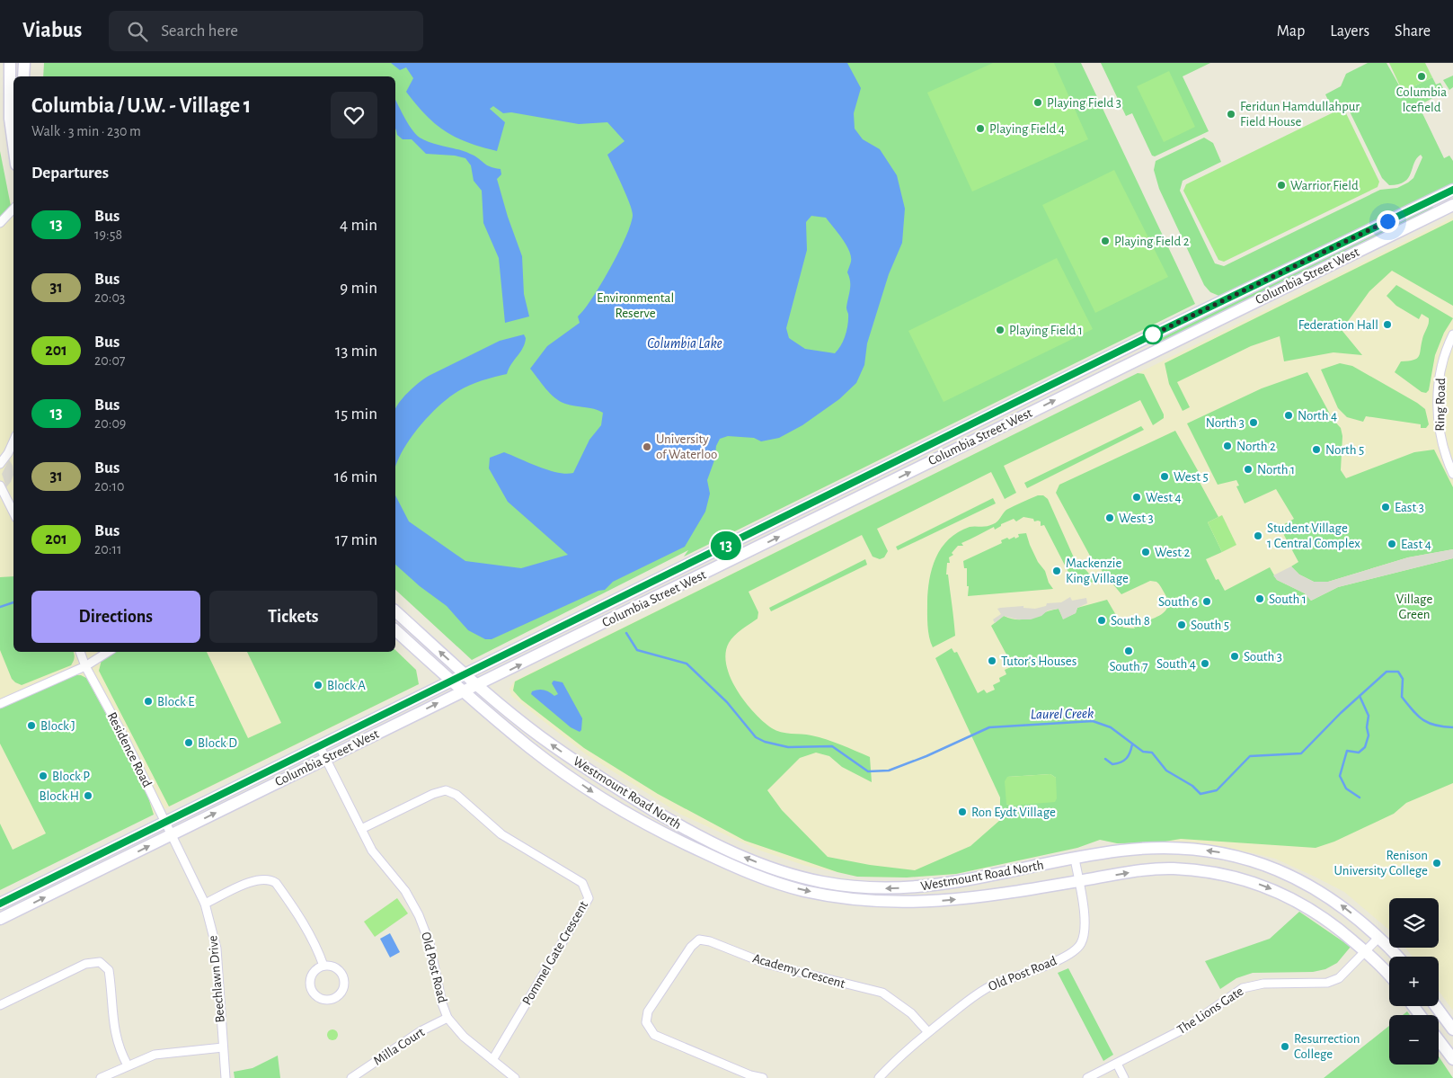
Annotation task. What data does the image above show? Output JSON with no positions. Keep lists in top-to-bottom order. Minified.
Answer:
{"streets":{"main road":["Columbia Street West","Westmount Road North"],"street":["Ring Road","Residence Road","Pommel Gate Crescent","Old Post Road","Academy Crescent","Beechlawn Drive","The Lions Gate","Milla Court"]},"crossings":[["Columbia Street West","Residence Road"],["Columbia Street West","Westmount Road North"],["Columbia Street West","Old Post Road"],["Columbia Street West","Beechlawn Drive"],["Residence Road","Beechlawn Drive"],["Westmount Road North","Old Post Road"],["Westmount Road North","The Lions Gate"],["Pommel Gate Crescent","Old Post Road"],["Old Post Road","Academy Crescent"],["Old Post Road","Milla Court"]],"water":["Columbia Lake","Laurel Creek"],"parks":["Environmental Reserve","Village Green"],"places":["Columbia Icefield","Playing Field 3","Feridun Hamdullahpur Field House","Playing Field 4","Warrior Field","Playing Field 2","Federation Hall","Playing Field 1","North 4","North 3","North 2","University of Waterloo","North 5","North 1","West 5","West 4","East 3","West 3","Student Village 1 Central Complex","East 4","West 2","Mackenzie King Village","South 1","South 6","South 8","South 5","South 7","South 3","Tutor's Houses","South 4","Block A","Block E","Block J","Block D","Block P","Block H","Ron Eydt Village","Renison University College","Resurrection College"],"lines":["bus line 13"],"page":{"header":"Viabus","search":"Search here","nav":["Map","Layers","Share"],"on_map":"13","heading":[["Columbia / U.W. - Village 1","Walk · 3 min · 230 m"],"Departures"],"list":[{"mark":"13","name":"Bus","note":"19:58","value":"4 min"},{"mark":"31","name":"Bus","note":"20:03","value":"9 min"},{"mark":"201","name":"Bus","note":"20:07","value":"13 min"},{"mark":"13","name":"Bus","note":"20:09","value":"15 min"},{"mark":"31","name":"Bus","note":"20:10","value":"16 min"},{"mark":"201","name":"Bus","note":"20:11","value":"17 min"}],"buttons":["Directions","Tickets"],"map_buttons":["+","−"]}}
